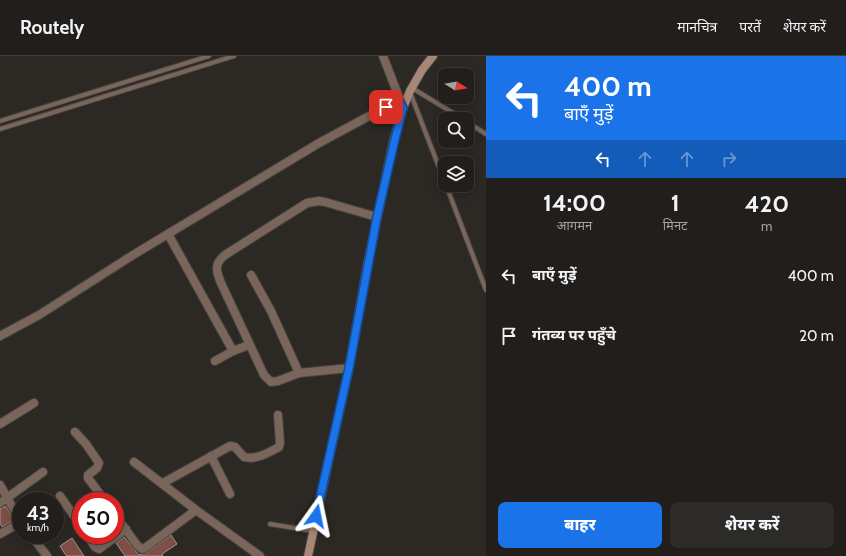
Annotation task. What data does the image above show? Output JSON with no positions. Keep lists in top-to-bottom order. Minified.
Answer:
{"north":"right","page":{"header":"Routely","nav":["मानचित्र","परतें","शेयर करें"],"turn":["400 m","बाएँ मुड़ें"],"eta":["14:00","आगमन","1","मिनट","420","m"],"list":[{"name":"बाएँ मुड़ें","value":"400 m"},{"name":"गंतव्य पर पहुँचे","value":"20 m"}],"speed":"43 km/h","limit":"50","buttons":["बाहर","शेयर करें"]}}
